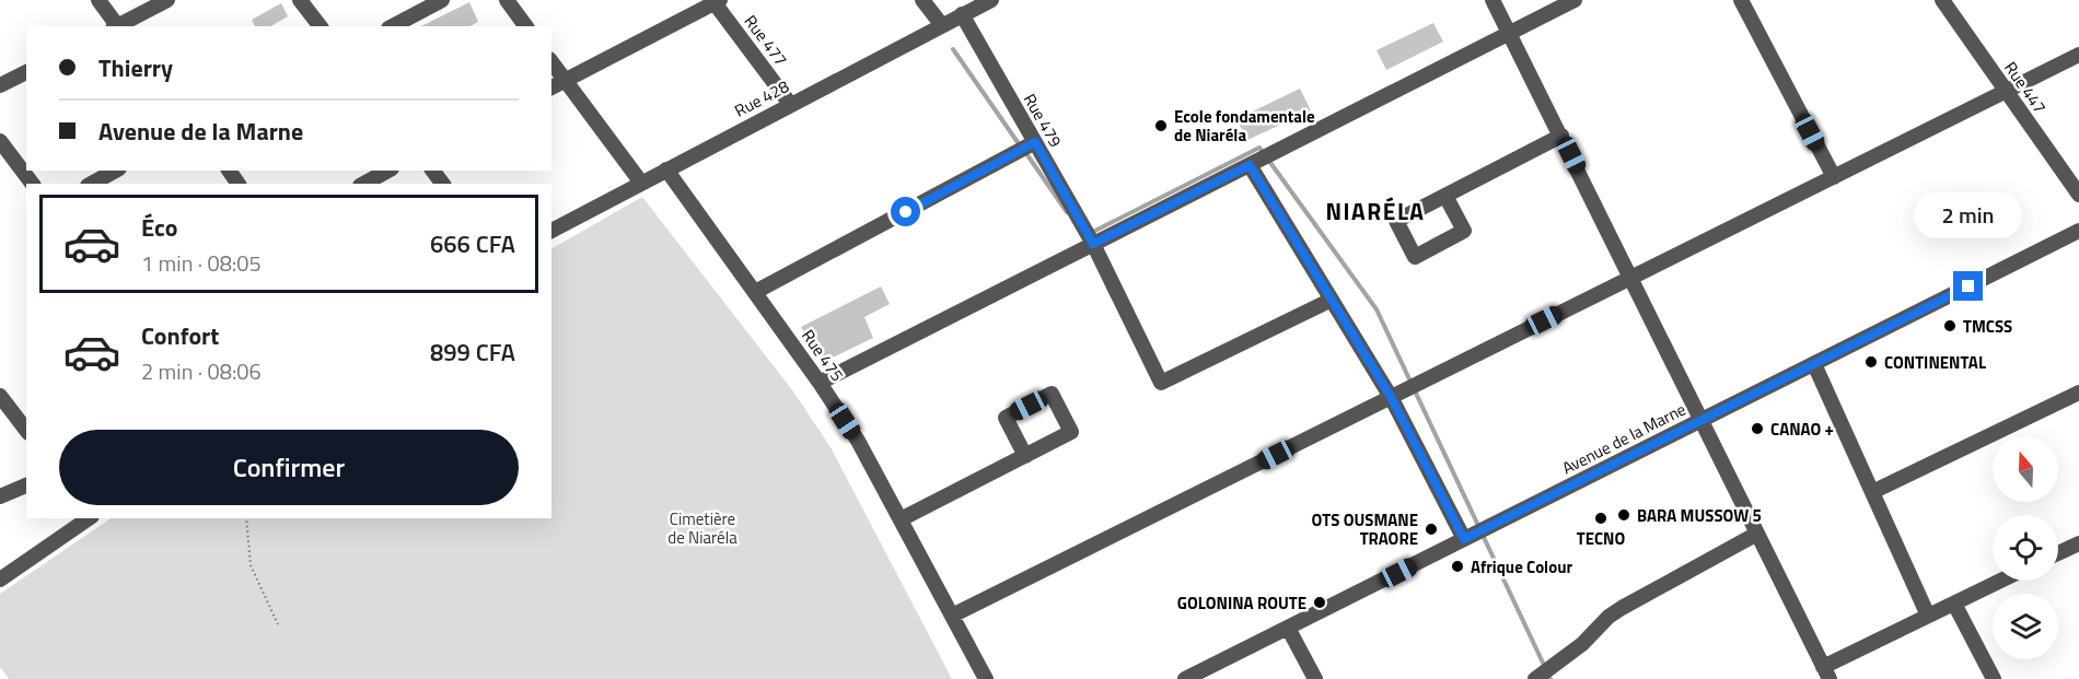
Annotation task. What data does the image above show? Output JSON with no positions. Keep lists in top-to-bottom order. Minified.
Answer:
{"streets":{"street":["Rue 477","Rue 447","Rue 428","Rue 479","Rue 475","Avenue de la Marne"]},"crossings":[["Rue 477","Rue 428"],["Rue 428","Rue 479"],["Rue 428","Rue 475"]],"districts":["NIARÉLA"],"parks":["Cimetière de Niaréla"],"places":["Ecole fondamentale de Niaréla","TMCSS","CONTINENTAL","CANAO +","BARA MUSSOW 5","TECNO","OTS OUSMANE TRAORE","Afrique Colour","GOLONINA ROUTE"],"north":"top","page":{"banner":["Thierry","Avenue de la Marne"],"bubble":"2 min","list":[{"name":"Éco","note":"1 min · 08:05","value":"666 CFA"},{"name":"Confort","note":"2 min · 08:06","value":"899 CFA"}],"buttons":"Confirmer"}}
